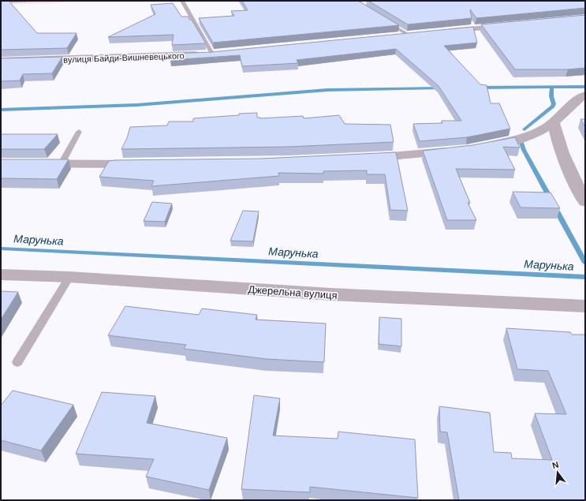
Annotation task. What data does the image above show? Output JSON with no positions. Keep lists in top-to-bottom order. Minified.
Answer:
{"streets":{"street":["вулиця Байди-Вишневецького","Джерельна вулиця"]},"water":["Марунька"],"north":"top"}
